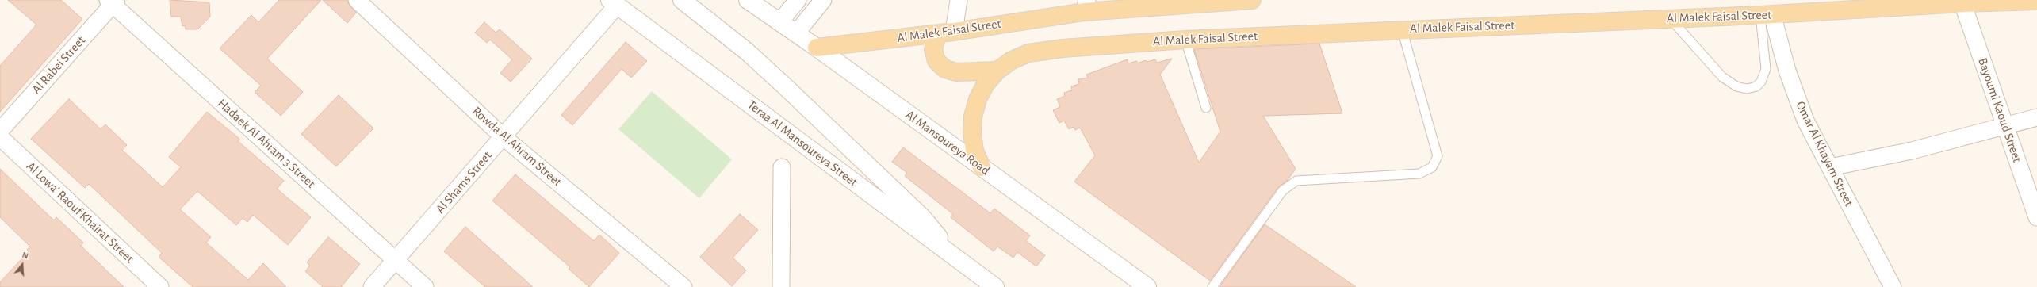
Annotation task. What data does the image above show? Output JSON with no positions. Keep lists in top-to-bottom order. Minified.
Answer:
{"streets":{"main road":["Al Malek Faisal Street","Al Mansoureya Road","Teraa Al Mansoureya Street"],"street":["Al Rabei Street","Bayoumi Kaoud Street","Hadaek Al Ahram 3 Street","Rowda Al Ahram Street","Omar Al Khayam Street","Al Shams Street","Al Lowa' Raouf Khairat Street"]},"crossings":[["Al Malek Faisal Street","Bayoumi Kaoud Street"],["Al Malek Faisal Street","Al Mansoureya Road"],["Al Malek Faisal Street","Omar Al Khayam Street"],["Al Rabei Street","Hadaek Al Ahram 3 Street"],["Hadaek Al Ahram 3 Street","Al Shams Street"],["Teraa Al Mansoureya Street","Al Shams Street"],["Rowda Al Ahram Street","Al Shams Street"]],"north":"top"}
